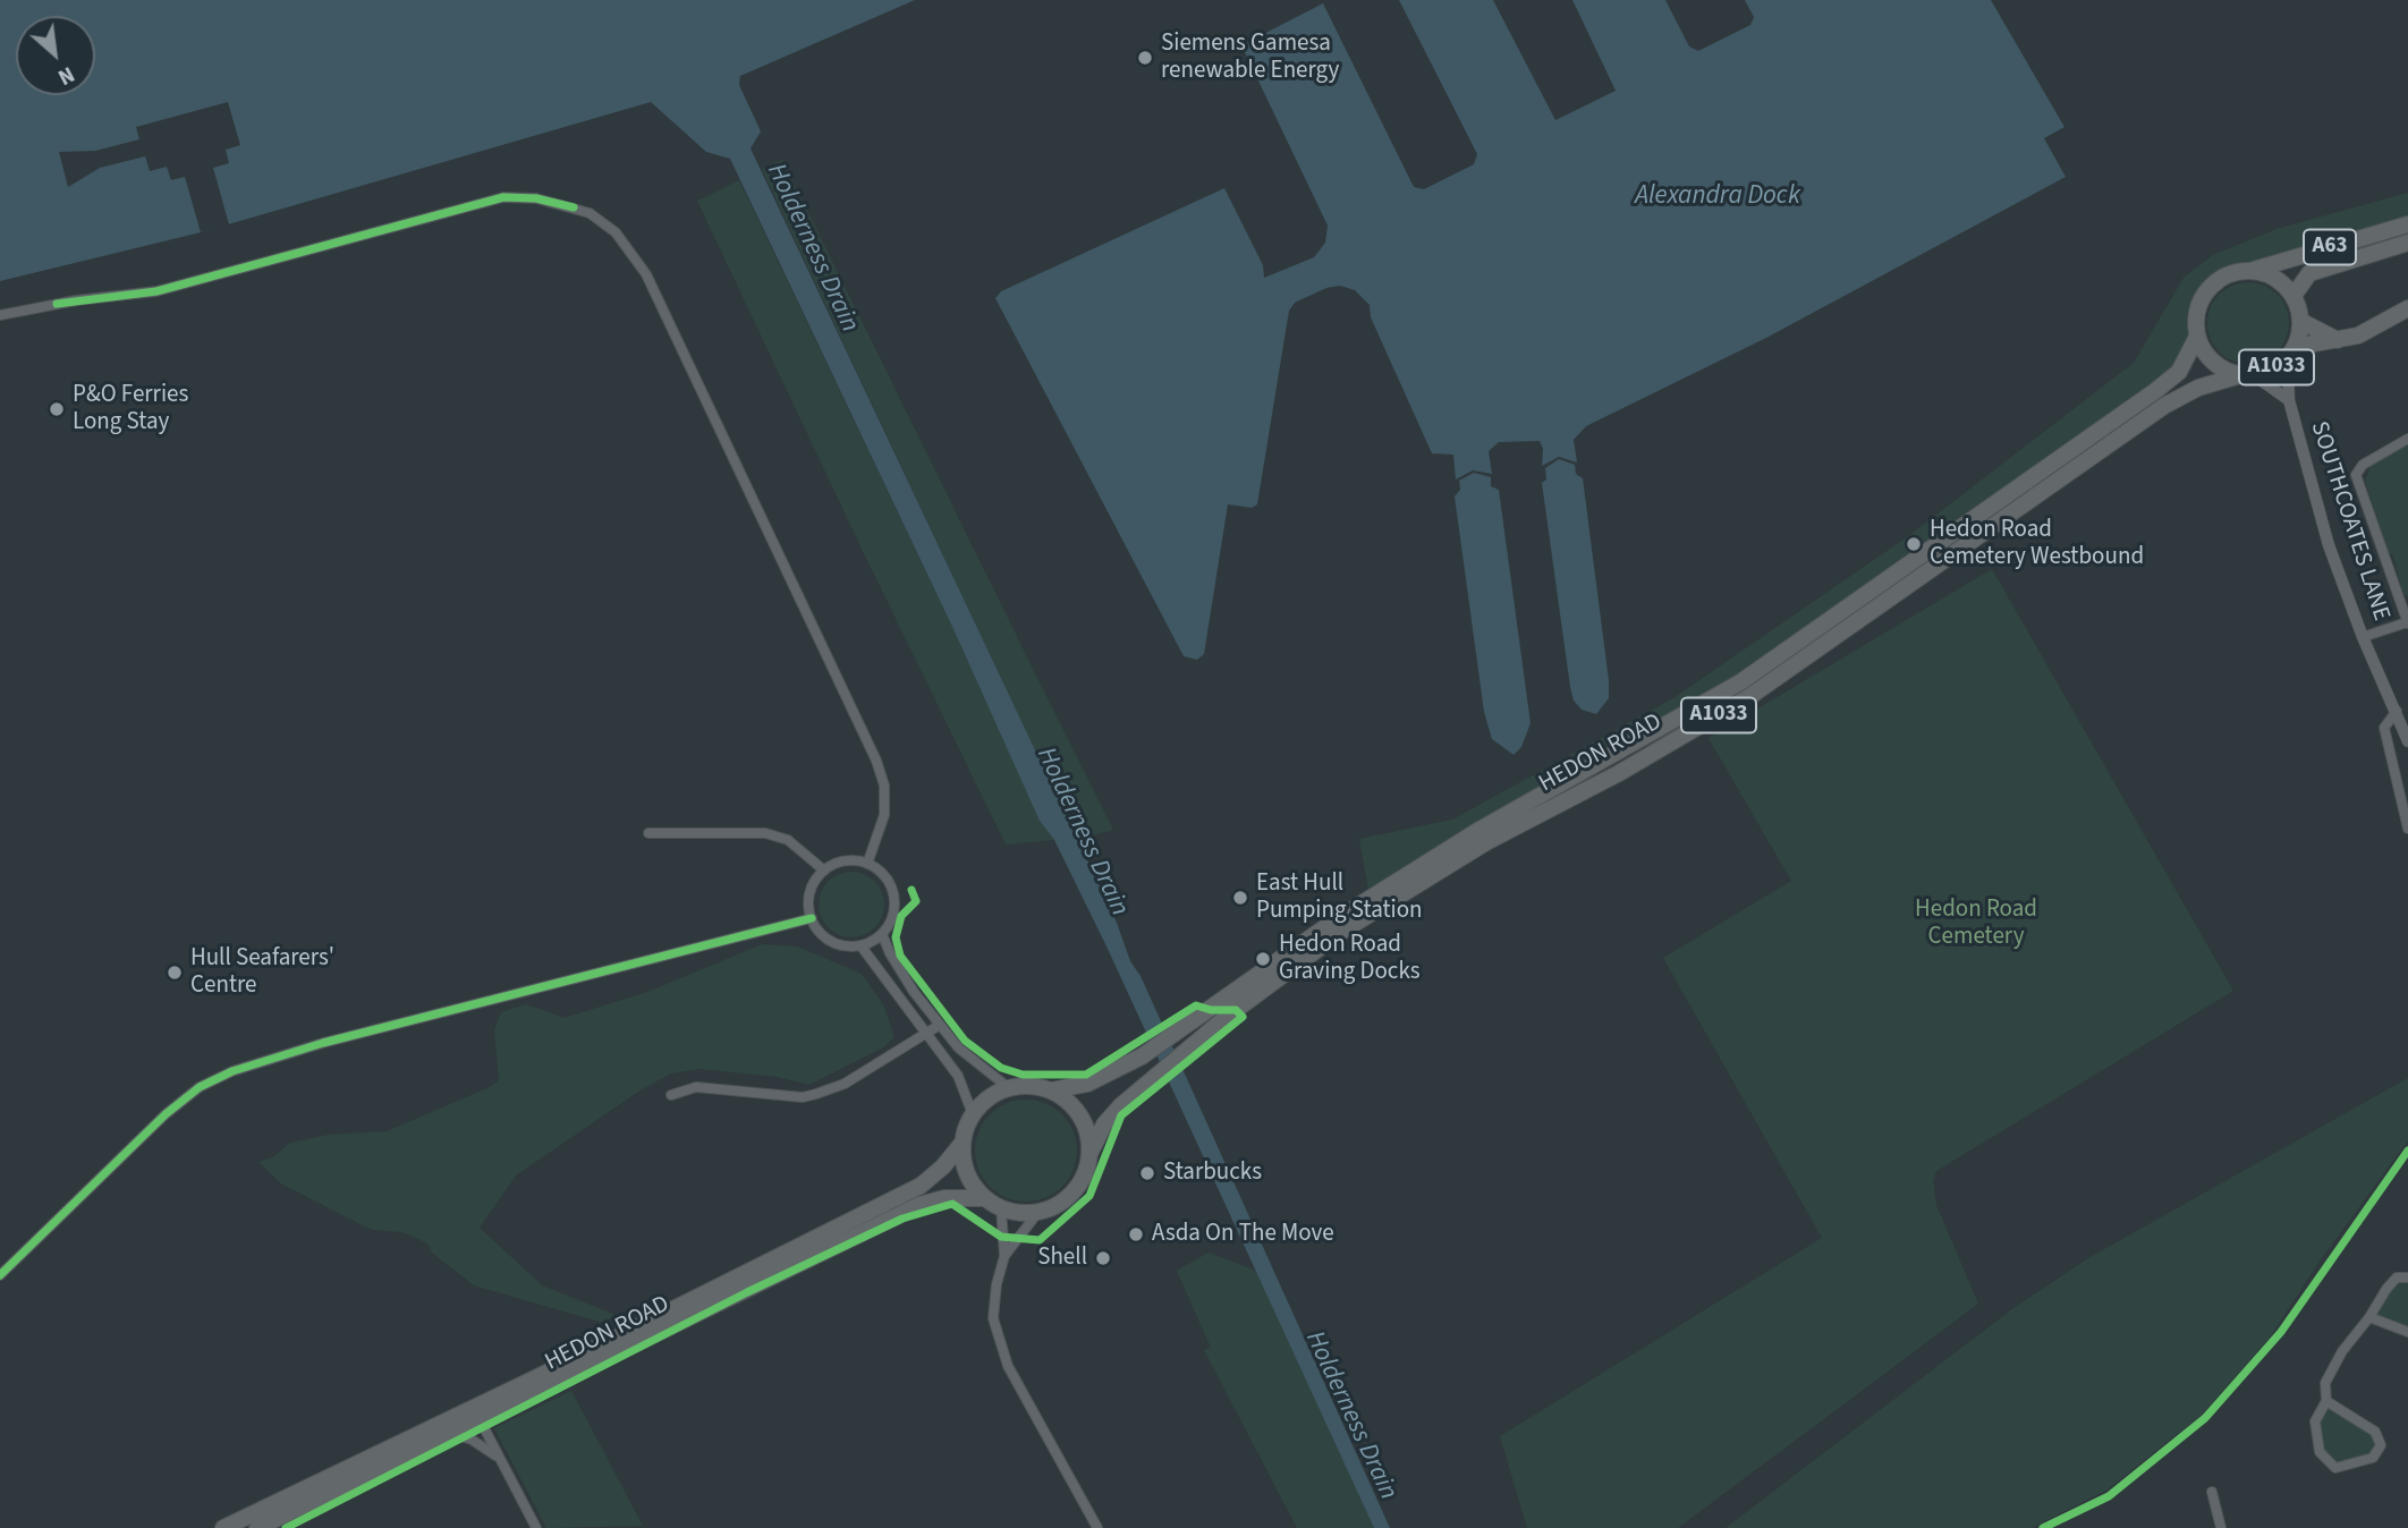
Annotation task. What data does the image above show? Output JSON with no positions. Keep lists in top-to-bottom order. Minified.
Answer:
{"streets":{"highway":["A63","A1033","HEDON ROAD"],"street":["SOUTHCOATES LANE"]},"crossings":[["A63","A1033"],["A63","SOUTHCOATES LANE"],["A63","HEDON ROAD"],["A1033","SOUTHCOATES LANE"],["A1033","HEDON ROAD"],["SOUTHCOATES LANE","HEDON ROAD"]],"water":["Alexandra Dock","Holderness Drain"],"parks":["Hedon Road Cemetery"],"places":["Siemens Gamesa renewable Energy","P&O Ferries Long Stay","Hedon Road Cemetery Westbound","East Hull Pumping Station","Hedon Road Graving Docks","Hull Seafarers' Centre","Starbucks","Asda On The Move","Shell"],"north":"bottom right"}
